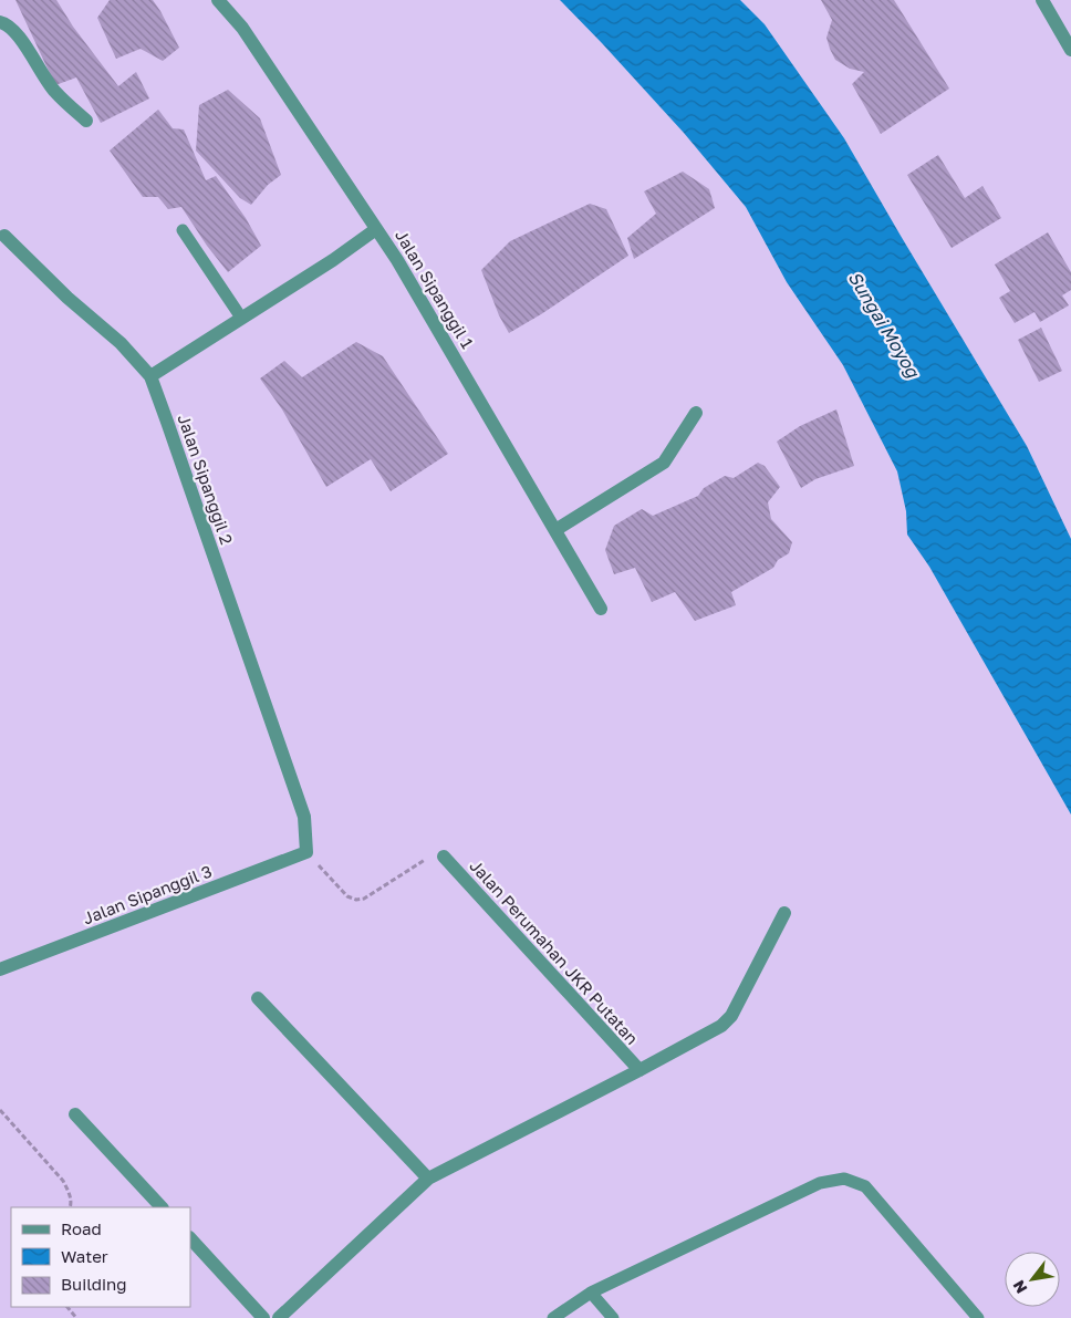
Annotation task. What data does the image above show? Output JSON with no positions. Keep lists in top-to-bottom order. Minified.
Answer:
{"streets":{"street":["Jalan Sipanggil 1","Jalan Sipanggil 2","Jalan Sipanggil 3","Jalan Perumahan JKR Putatan"]},"crossings":[["Jalan Sipanggil 2","Jalan Sipanggil 3"]],"water":["Sungai Moyog"],"legend":["Road","Water","Building"],"north":"bottom left"}
